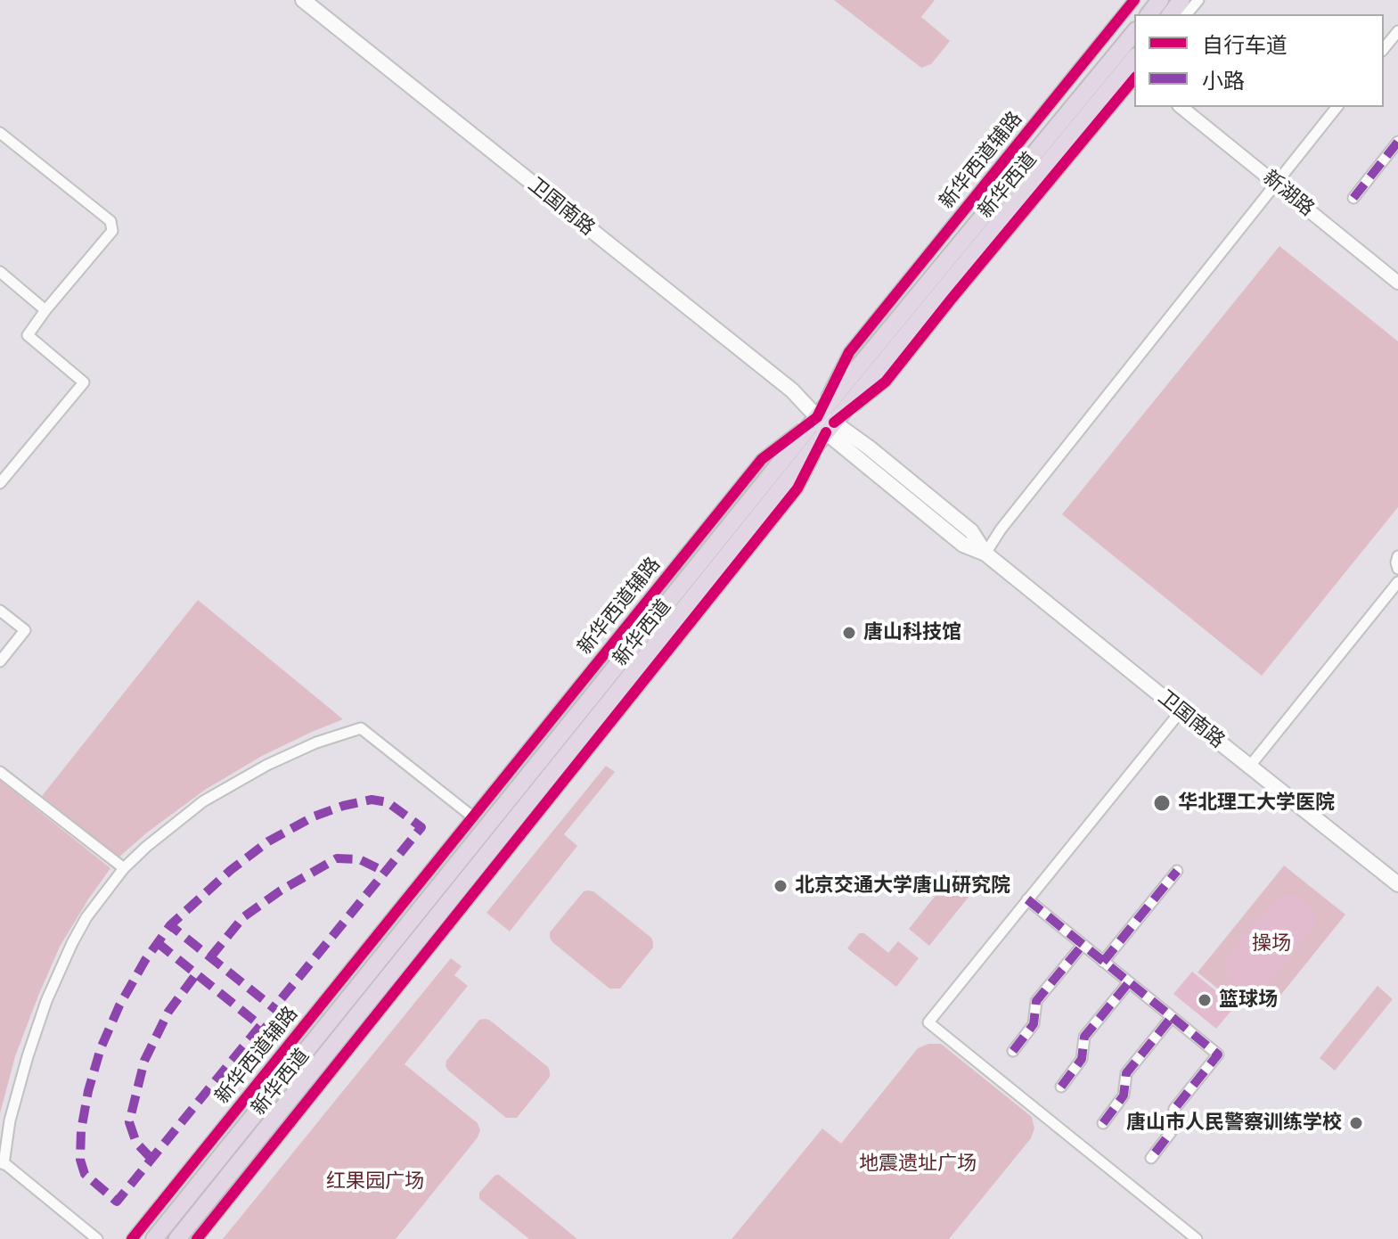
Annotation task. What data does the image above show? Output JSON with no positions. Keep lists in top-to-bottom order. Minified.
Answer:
{"streets":{"main road":["新华西道","卫国南路"],"street":["新华西道辅路","新湖路"]},"crossings":[["新华西道辅路","新华西道"],["新华西道辅路","卫国南路"],["新华西道","卫国南路"]],"parks":["操场","地震遗址广场","红果园广场"],"places":["唐山科技馆","华北理工大学医院","北京交通大学唐山研究院","篮球场","唐山市人民警察训练学校"],"legend":["自行车道","小路"]}
